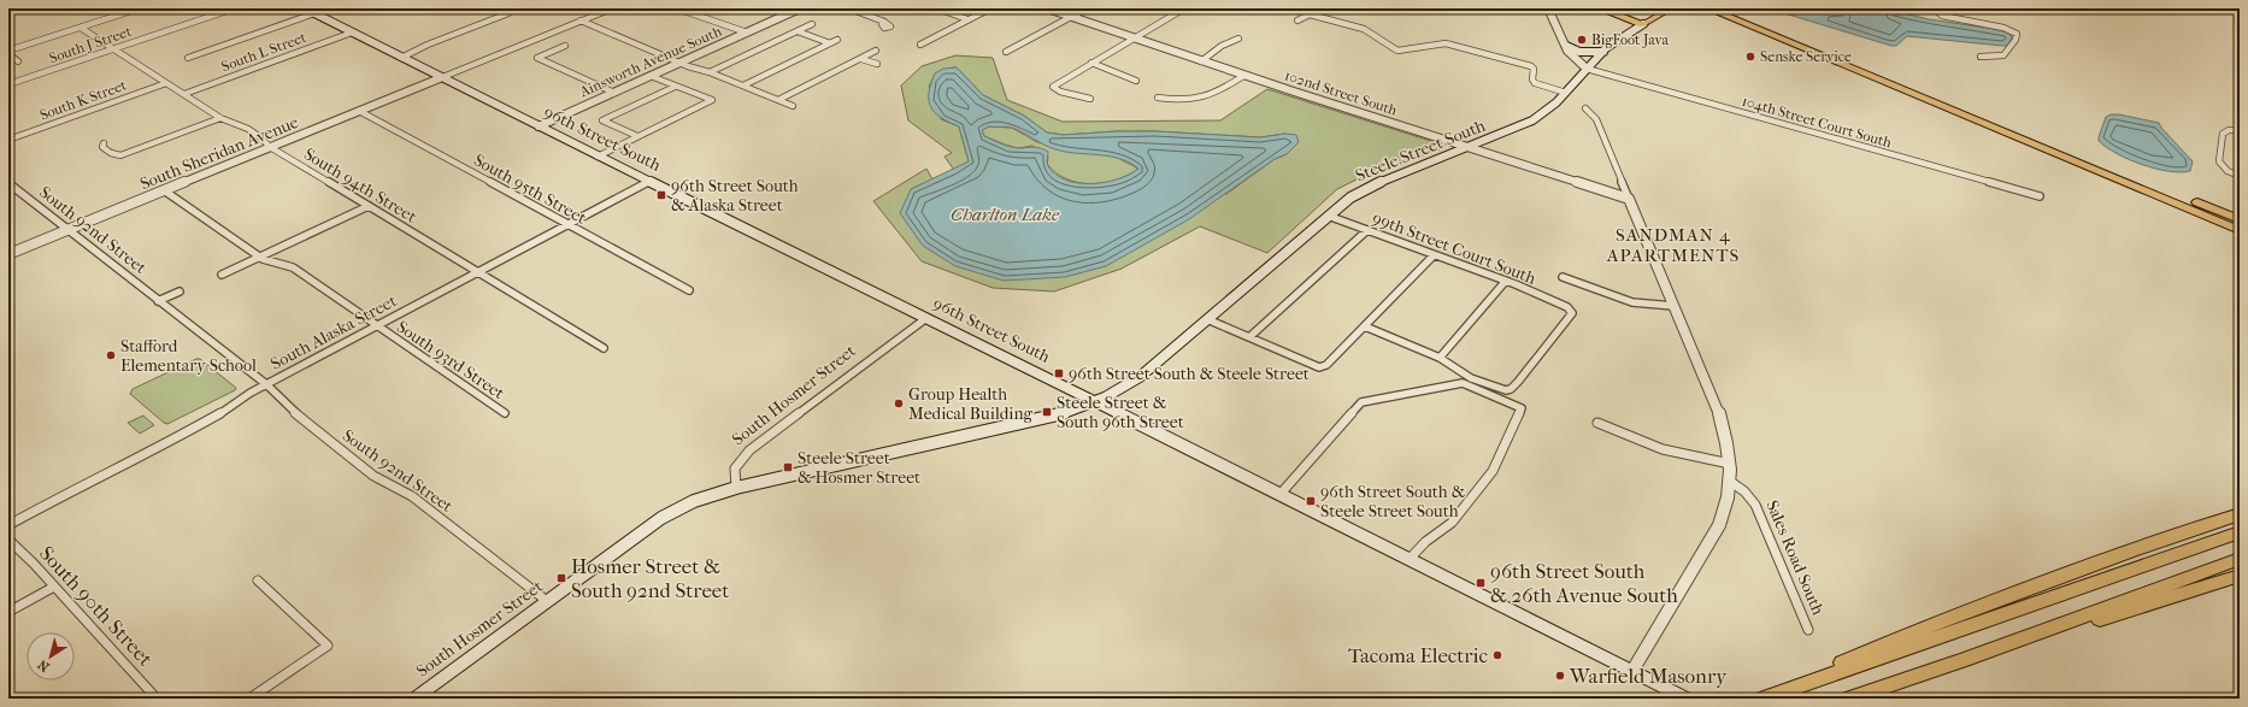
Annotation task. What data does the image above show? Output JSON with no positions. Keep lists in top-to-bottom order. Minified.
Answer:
{"streets":{"main road":["96th Street South","Steele Street South","South Hosmer Street"],"street":["South J Street","South L Street","Ainsworth Avenue South","102nd Street South","South K Street","104th Street Court South","South Sheridan Avenue","South 94th Street","South 95th Street","South 92nd Street","99th Street Court South","South Alaska Street","South 93rd Street","Sales Road South","South 90th Street"]},"crossings":[["South J Street","South 94th Street"],["South L Street","96th Street South"],["South L Street","South 94th Street"],["Ainsworth Avenue South","96th Street South"],["102nd Street South","Steele Street South"],["South K Street","South 94th Street"],["104th Street Court South","Steele Street South"],["96th Street South","Steele Street South"],["96th Street South","South Sheridan Avenue"],["96th Street South","South Alaska Street"],["96th Street South","South Hosmer Street"],["Steele Street South","99th Street Court South"],["Steele Street South","South Hosmer Street"],["South Sheridan Avenue","South 94th Street"],["South Sheridan Avenue","South 95th Street"],["South Sheridan Avenue","South 92nd Street"],["South Sheridan Avenue","South 93rd Street"],["South 94th Street","South Alaska Street"],["South 95th Street","South Alaska Street"],["South 92nd Street","South Alaska Street"],["South 92nd Street","South Hosmer Street"],["South Alaska Street","South 93rd Street"]],"districts":["SANDMAN 4 APARTMENTS"],"water":["Charlton Lake"],"places":{"other":["BigFoot Java","Senske Service","Stafford Elementary School","Group Health Medical Building","Tacoma Electric","Warfield Masonry"],"transit":["96th Street South & Alaska Street","96th Street South & Steele Street","Steele Street & South 96th Street","Steele Street & Hosmer Street","96th Street South & Steele Street South","Hosmer Street & South 92nd Street","96th Street South & 26th Avenue South"]},"north":"bottom left"}
